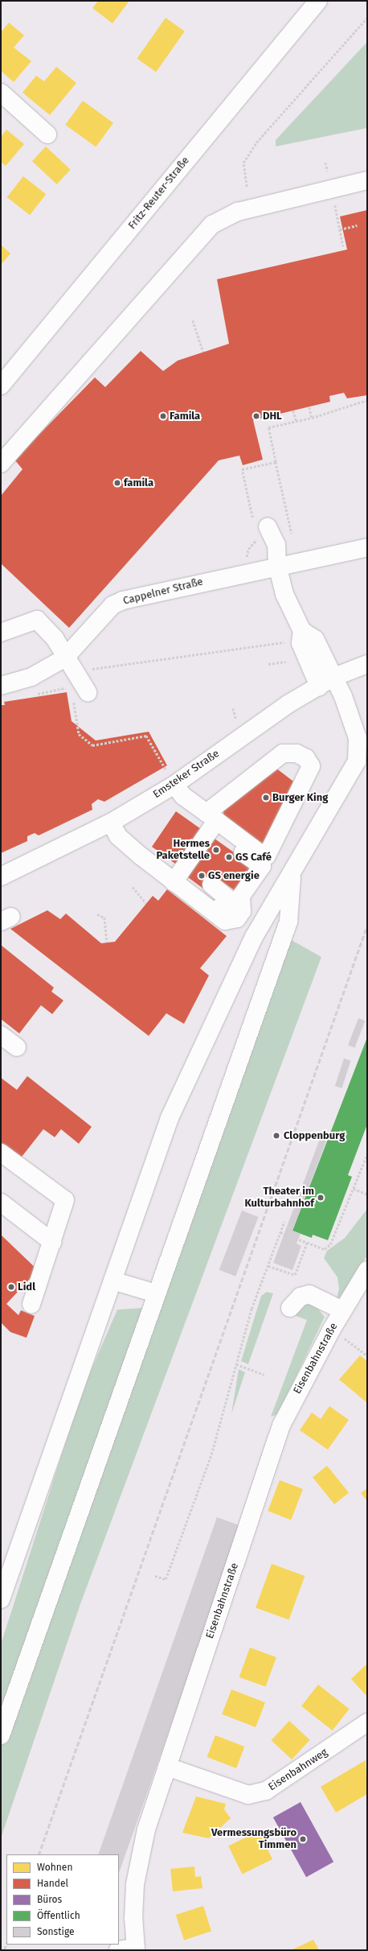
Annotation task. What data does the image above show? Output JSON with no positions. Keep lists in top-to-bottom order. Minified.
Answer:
{"streets":{"street":["Fritz-Reuter-Straße","Cappelner Straße","Emsteker Straße","Eisenbahnstraße","Eisenbahnweg"]},"crossings":[["Eisenbahnstraße","Eisenbahnweg"]],"places":["Famila","DHL","famila","Burger King","Hermes Paketstelle","GS Café","GS energie","Cloppenburg","Theater im Kulturbahnhof","Lidl","Vermessungsbüro Timmen"],"legend":["Wohnen","Handel","Büros","Öffentlich","Sonstige"]}
